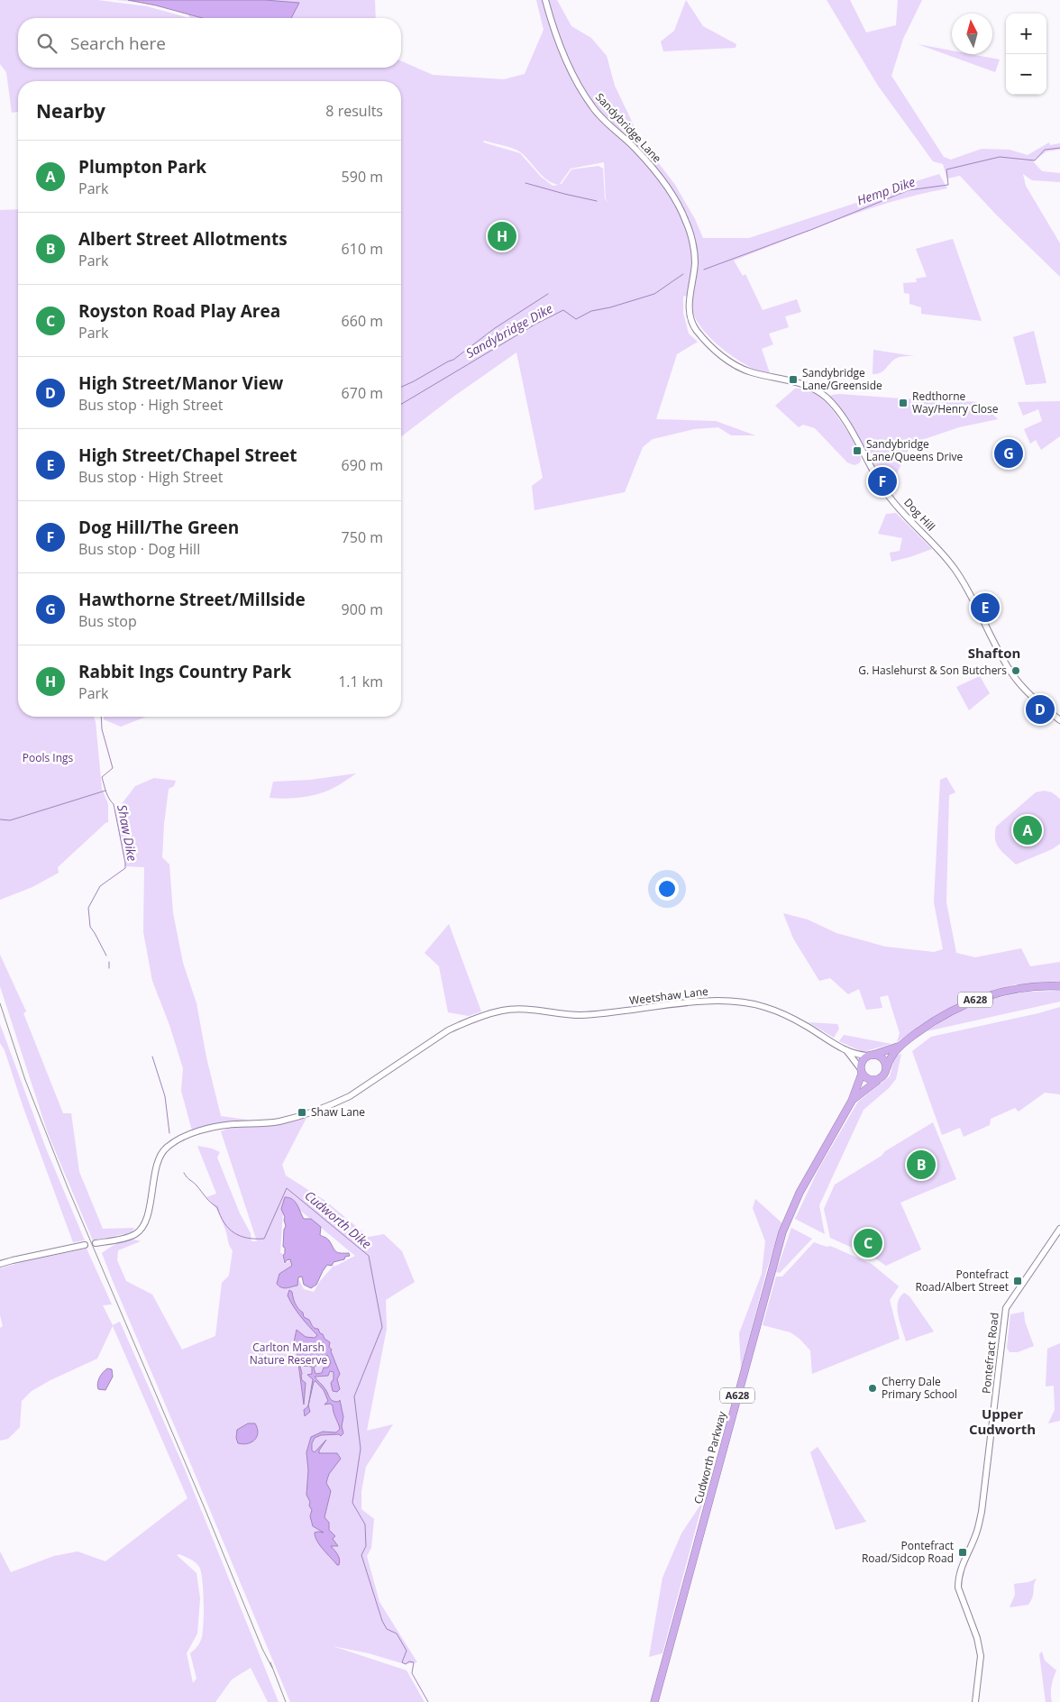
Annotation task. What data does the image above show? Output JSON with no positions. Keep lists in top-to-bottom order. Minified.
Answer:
{"streets":{"highway":["A628","Cudworth Parkway"],"street":["Sandybridge Lane","Dog Hill","Weetshaw Lane","Pontefract Road"]},"crossings":[["Sandybridge Lane","Dog Hill"],["Weetshaw Lane","Cudworth Parkway"]],"districts":["Shafton","Upper Cudworth"],"water":["Hemp Dike","Sandybridge Dike","Shaw Dike","Cudworth Dike"],"parks":["Pools Ings","Carlton Marsh Nature Reserve"],"places":{"transit":["Sandybridge Lane/Greenside","Redthorne Way/Henry Close","Sandybridge Lane/Queens Drive","Shaw Lane","Pontefract Road/Albert Street","Pontefract Road/Sidcop Road"],"other":["G. Haslehurst & Son Butchers","Cherry Dale Primary School"]},"north":"top","page":{"map_buttons":["+","−"],"search":"Search here","heading":["Nearby","8 results"],"list":[{"mark":"A","name":"Plumpton Park","note":"Park","value":"590 m"},{"mark":"B","name":"Albert Street Allotments","note":"Park","value":"610 m"},{"mark":"C","name":"Royston Road Play Area","note":"Park","value":"660 m"},{"mark":"D","name":"High Street/Manor View","note":"Bus stop · High Street","value":"670 m"},{"mark":"E","name":"High Street/Chapel Street","note":"Bus stop · High Street","value":"690 m"},{"mark":"F","name":"Dog Hill/The Green","note":"Bus stop · Dog Hill","value":"750 m"},{"mark":"G","name":"Hawthorne Street/Millside","note":"Bus stop","value":"900 m"},{"mark":"H","name":"Rabbit Ings Country Park","note":"Park","value":"1.1 km"}],"pins":["H","G","F","E","D","A","B","C"]}}
